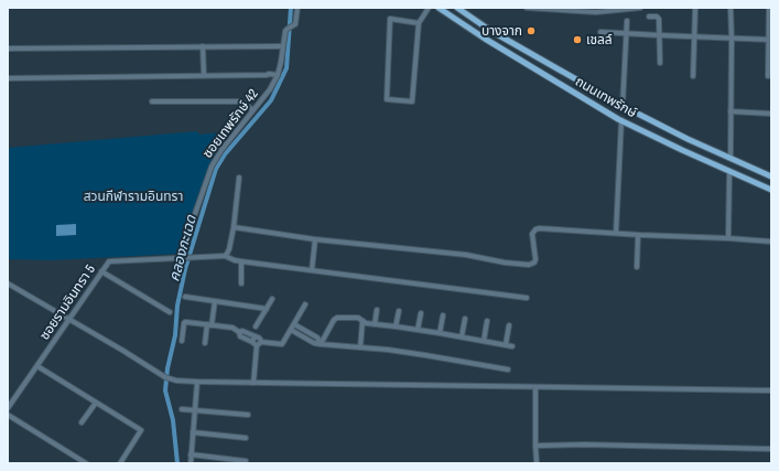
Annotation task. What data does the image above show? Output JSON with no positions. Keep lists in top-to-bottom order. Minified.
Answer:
{"streets":{"main road":["ถนนเทพรักษ์"],"street":["ซอยเทพรักษ์ 42","ซอยรามอินทรา 5"]},"crossings":[["ซอยเทพรักษ์ 42","ซอยรามอินทรา 5"]],"water":["คลองกะเฉด"],"parks":["สวนกีฬารามอินทรา"],"places":["บางจาก","เชลล์"]}
